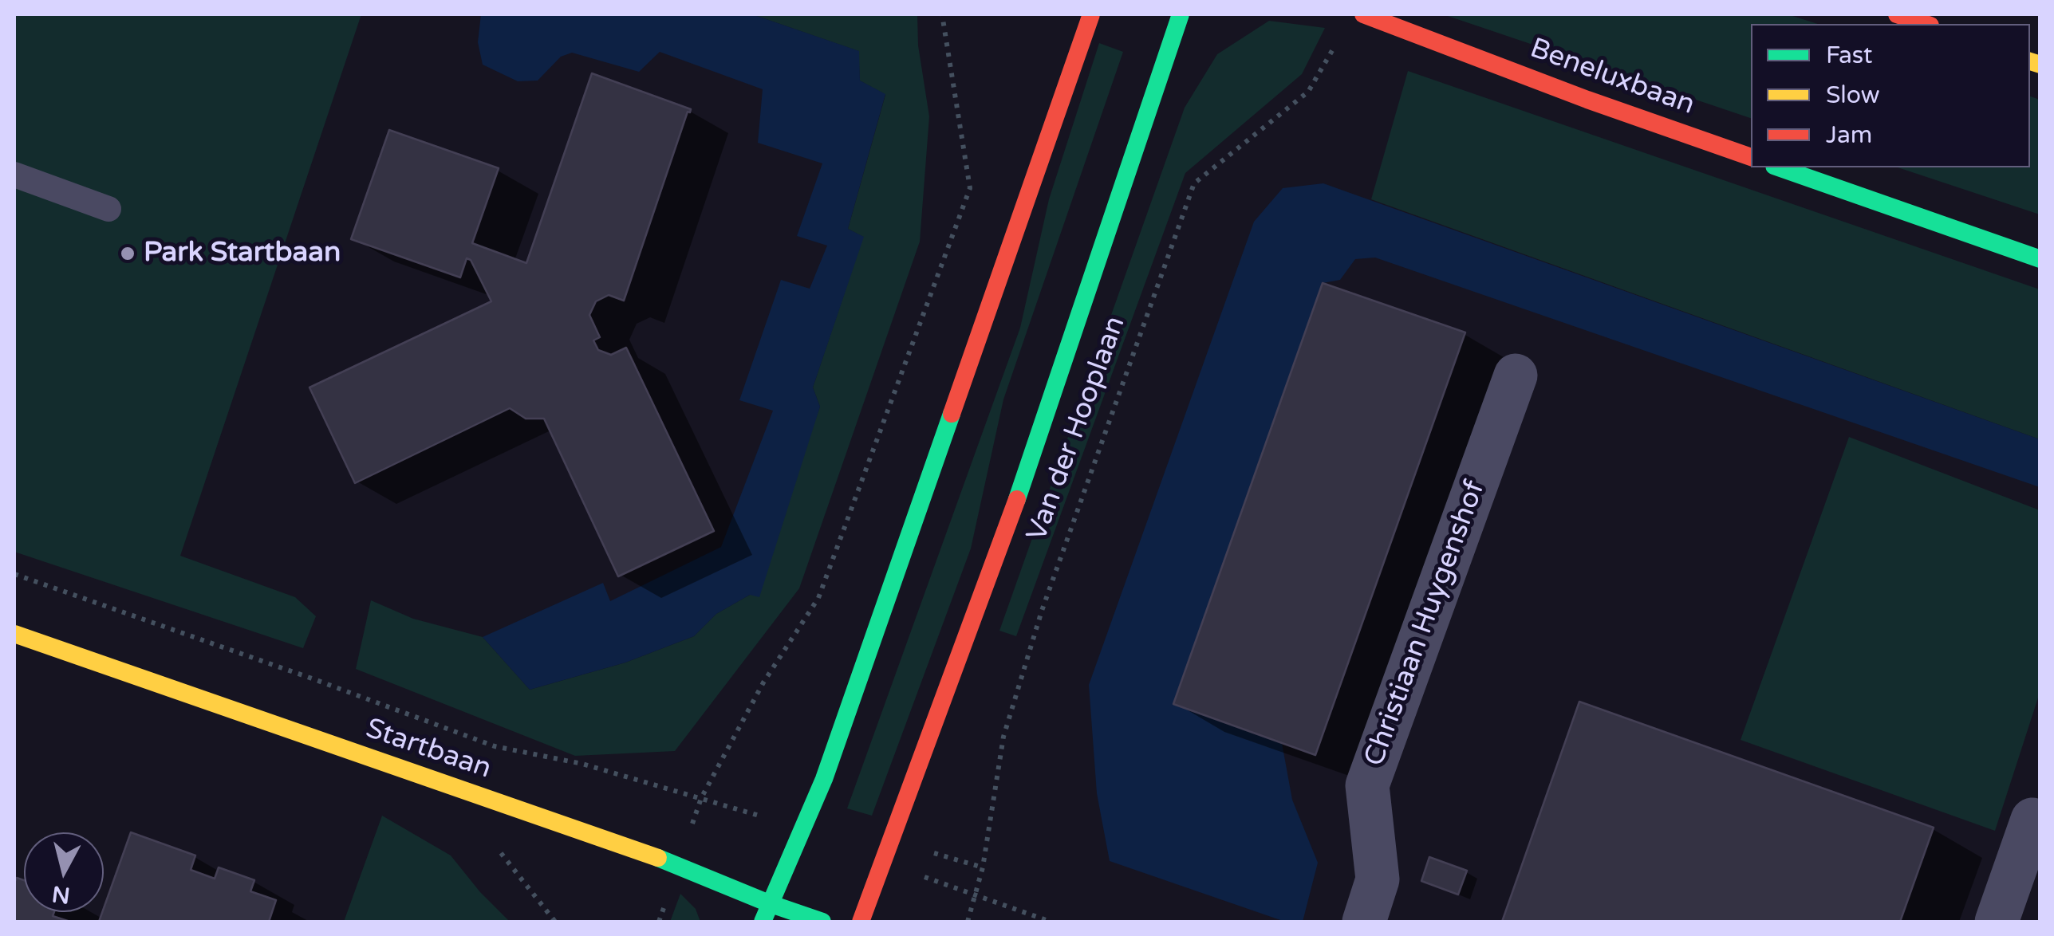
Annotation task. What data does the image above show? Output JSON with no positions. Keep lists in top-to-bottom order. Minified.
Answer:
{"streets":{"street":["Beneluxbaan","Van der Hooplaan","Christiaan Huygenshof","Startbaan"]},"places":["Park Startbaan"],"legend":["Fast","Slow","Jam"],"north":"bottom"}
